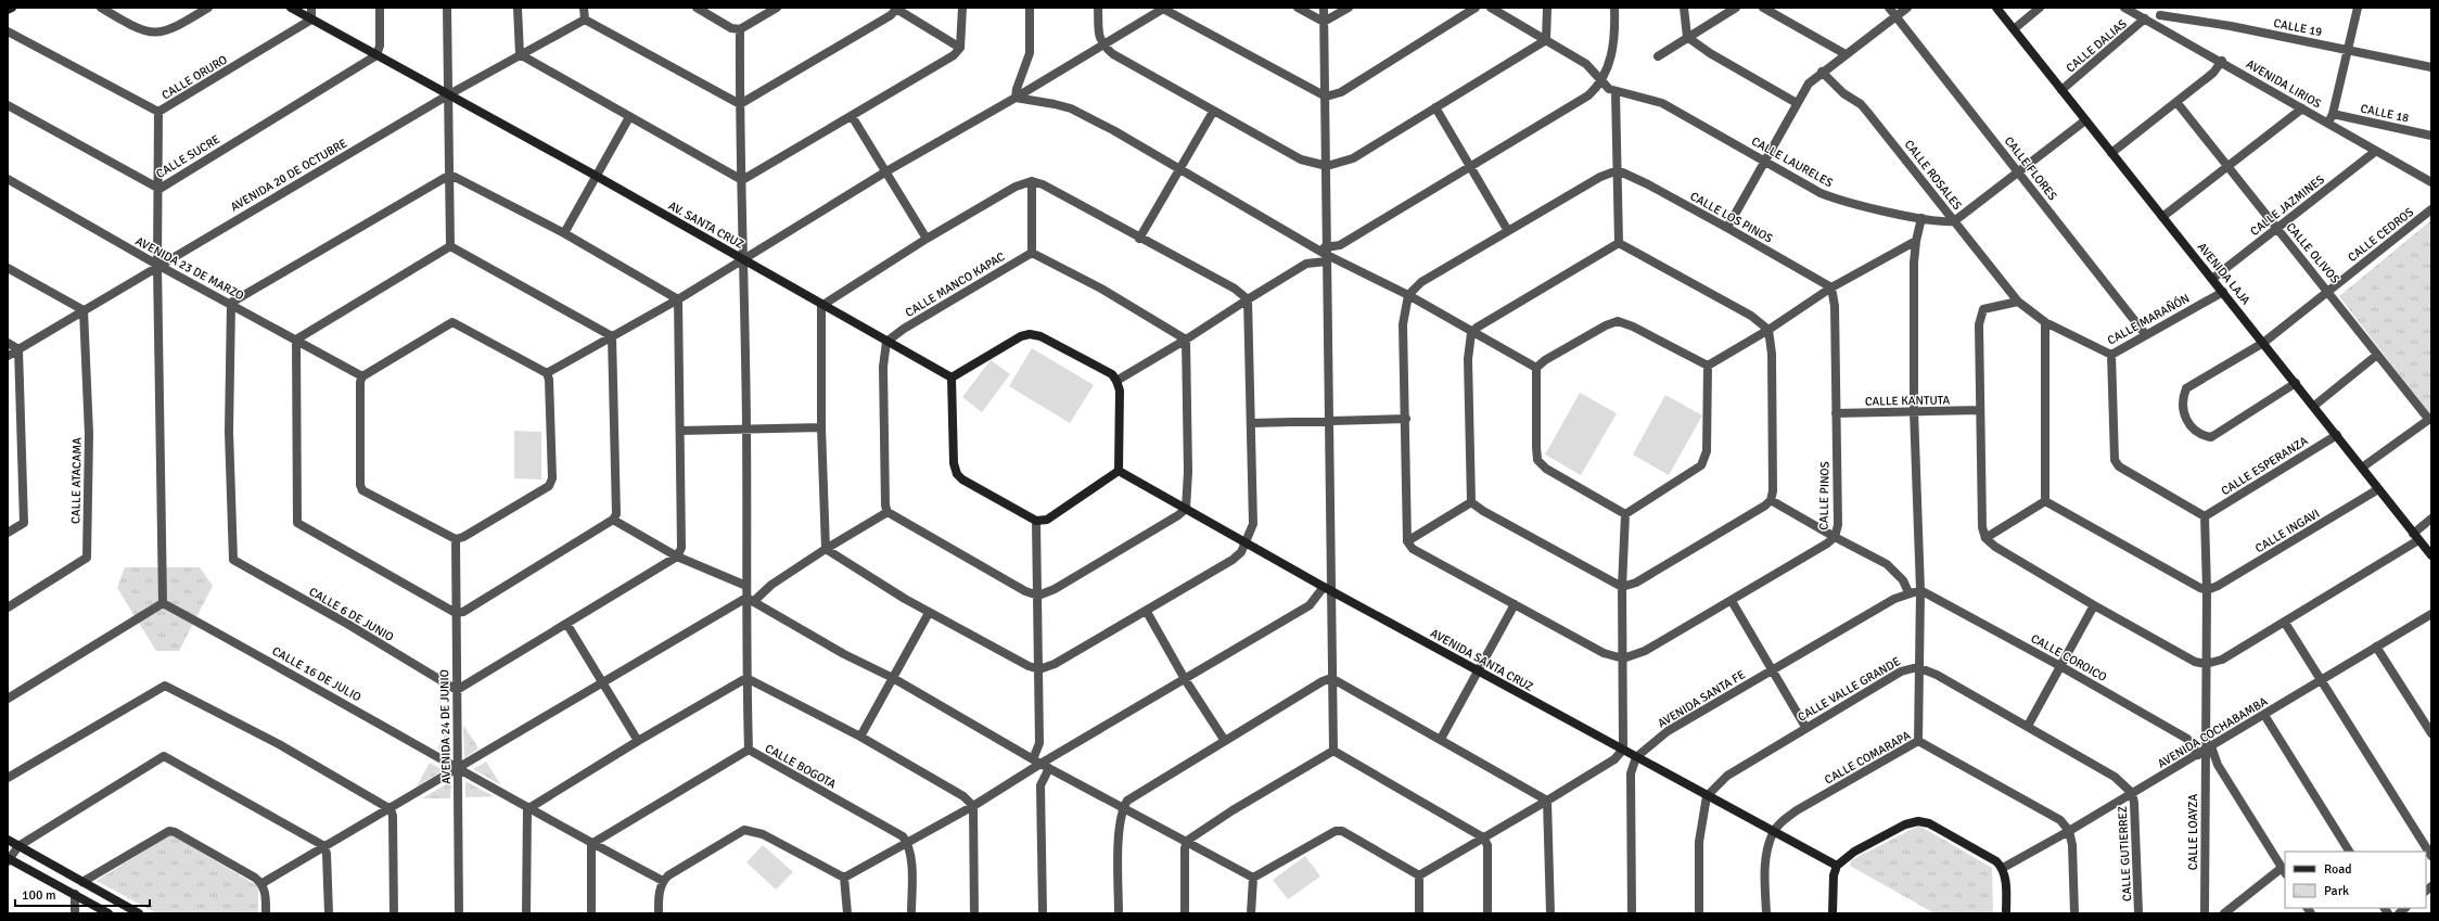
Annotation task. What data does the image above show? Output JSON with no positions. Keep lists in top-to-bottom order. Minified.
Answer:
{"streets":{"street":["CALLE 19","CALLE DALIAS","CALLE ORURO","AVENIDA LIRIOS","CALLE 18","CALLE SUCRE","CALLE LAURELES","CALLE FLORES","AVENIDA 20 DE OCTUBRE","CALLE ROSALES","CALLE JAZMINES","CALLE LOS PINOS","AV. SANTA CRUZ","CALLE CEDROS","CALLE OLIVOS","AVENIDA 23 DE MARZO","AVENIDA LAJA","CALLE MANCO KAPAC","CALLE MARAÑÓN","CALLE KANTUTA","CALLE ESPERANZA","CALLE ATACAMA","CALLE PINOS","CALLE INGAVI","CALLE 6 DE JUNIO","CALLE COROICO","AVENIDA SANTA CRUZ","CALLE 16 DE JULIO","CALLE VALLE GRANDE","AVENIDA SANTA FE","AVENIDA 24 DE JUNIO","AVENIDA COCHABAMBA","CALLE COMARAPA","CALLE BOGOTA","CALLE LOAYZA","CALLE GUTIERREZ"]},"crossings":[["CALLE DALIAS","AVENIDA LIRIOS"],["CALLE DALIAS","AVENIDA LAJA"],["CALLE ORURO","AV. SANTA CRUZ"],["AVENIDA LIRIOS","CALLE 18"],["AVENIDA LIRIOS","CALLE JAZMINES"],["CALLE SUCRE","AV. SANTA CRUZ"],["CALLE LAURELES","CALLE ROSALES"],["CALLE FLORES","CALLE MARAÑÓN"],["AVENIDA 20 DE OCTUBRE","AV. SANTA CRUZ"],["AVENIDA 20 DE OCTUBRE","AVENIDA 23 DE MARZO"],["AVENIDA 20 DE OCTUBRE","CALLE ATACAMA"],["CALLE ROSALES","CALLE MARAÑÓN"],["CALLE JAZMINES","CALLE OLIVOS"],["CALLE JAZMINES","AVENIDA LAJA"],["CALLE LOS PINOS","CALLE PINOS"],["AV. SANTA CRUZ","CALLE MANCO KAPAC"],["CALLE CEDROS","CALLE OLIVOS"],["CALLE CEDROS","AVENIDA LAJA"],["AVENIDA 23 DE MARZO","CALLE 6 DE JUNIO"],["AVENIDA LAJA","CALLE MARAÑÓN"],["AVENIDA LAJA","CALLE ESPERANZA"],["AVENIDA LAJA","CALLE INGAVI"],["CALLE KANTUTA","CALLE PINOS"],["CALLE ESPERANZA","CALLE LOAYZA"],["CALLE INGAVI","CALLE LOAYZA"],["CALLE 6 DE JUNIO","AVENIDA 24 DE JUNIO"],["CALLE COROICO","AVENIDA SANTA FE"],["CALLE COROICO","AVENIDA COCHABAMBA"],["CALLE COROICO","CALLE LOAYZA"],["AVENIDA SANTA CRUZ","CALLE VALLE GRANDE"],["AVENIDA SANTA CRUZ","AVENIDA SANTA FE"],["AVENIDA SANTA CRUZ","CALLE COMARAPA"],["CALLE 16 DE JULIO","AVENIDA 24 DE JUNIO"],["CALLE 16 DE JULIO","CALLE BOGOTA"],["CALLE VALLE GRANDE","AVENIDA COCHABAMBA"],["CALLE VALLE GRANDE","CALLE GUTIERREZ"],["AVENIDA COCHABAMBA","CALLE COMARAPA"],["AVENIDA COCHABAMBA","CALLE LOAYZA"],["AVENIDA COCHABAMBA","CALLE GUTIERREZ"]],"legend":["Road","Park"],"scale_bar":"100 m"}
